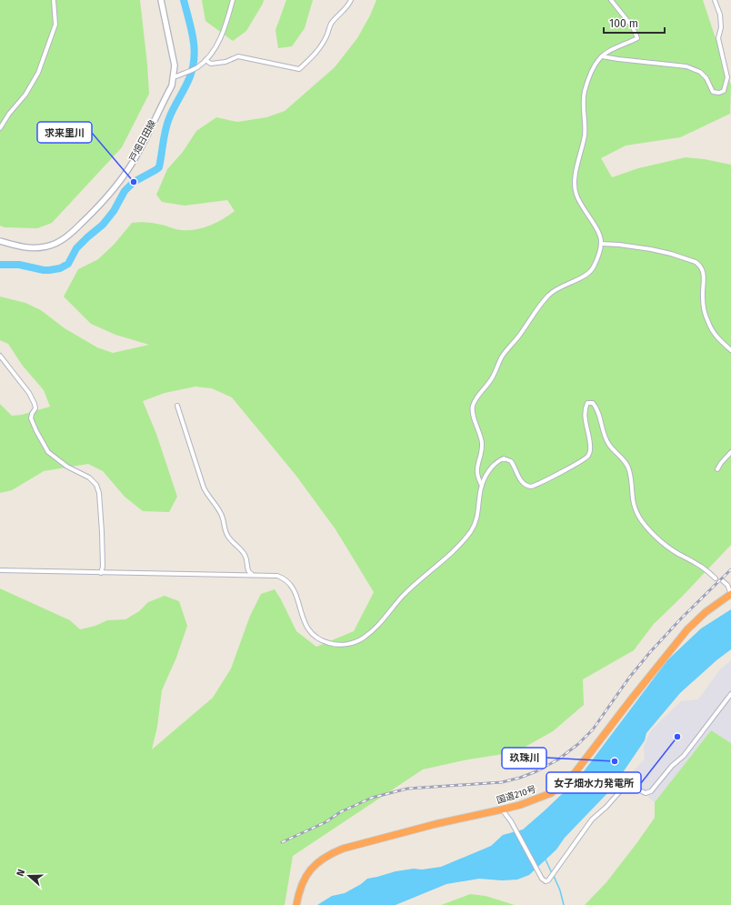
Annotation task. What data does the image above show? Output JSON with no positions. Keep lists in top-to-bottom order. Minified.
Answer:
{"streets":{"highway":["国道210号"],"main road":["戸畑日田線"]},"places":["求来里川","女子畑水力発電所","玖珠川"],"scale_bar":"100 m","north":"left"}
